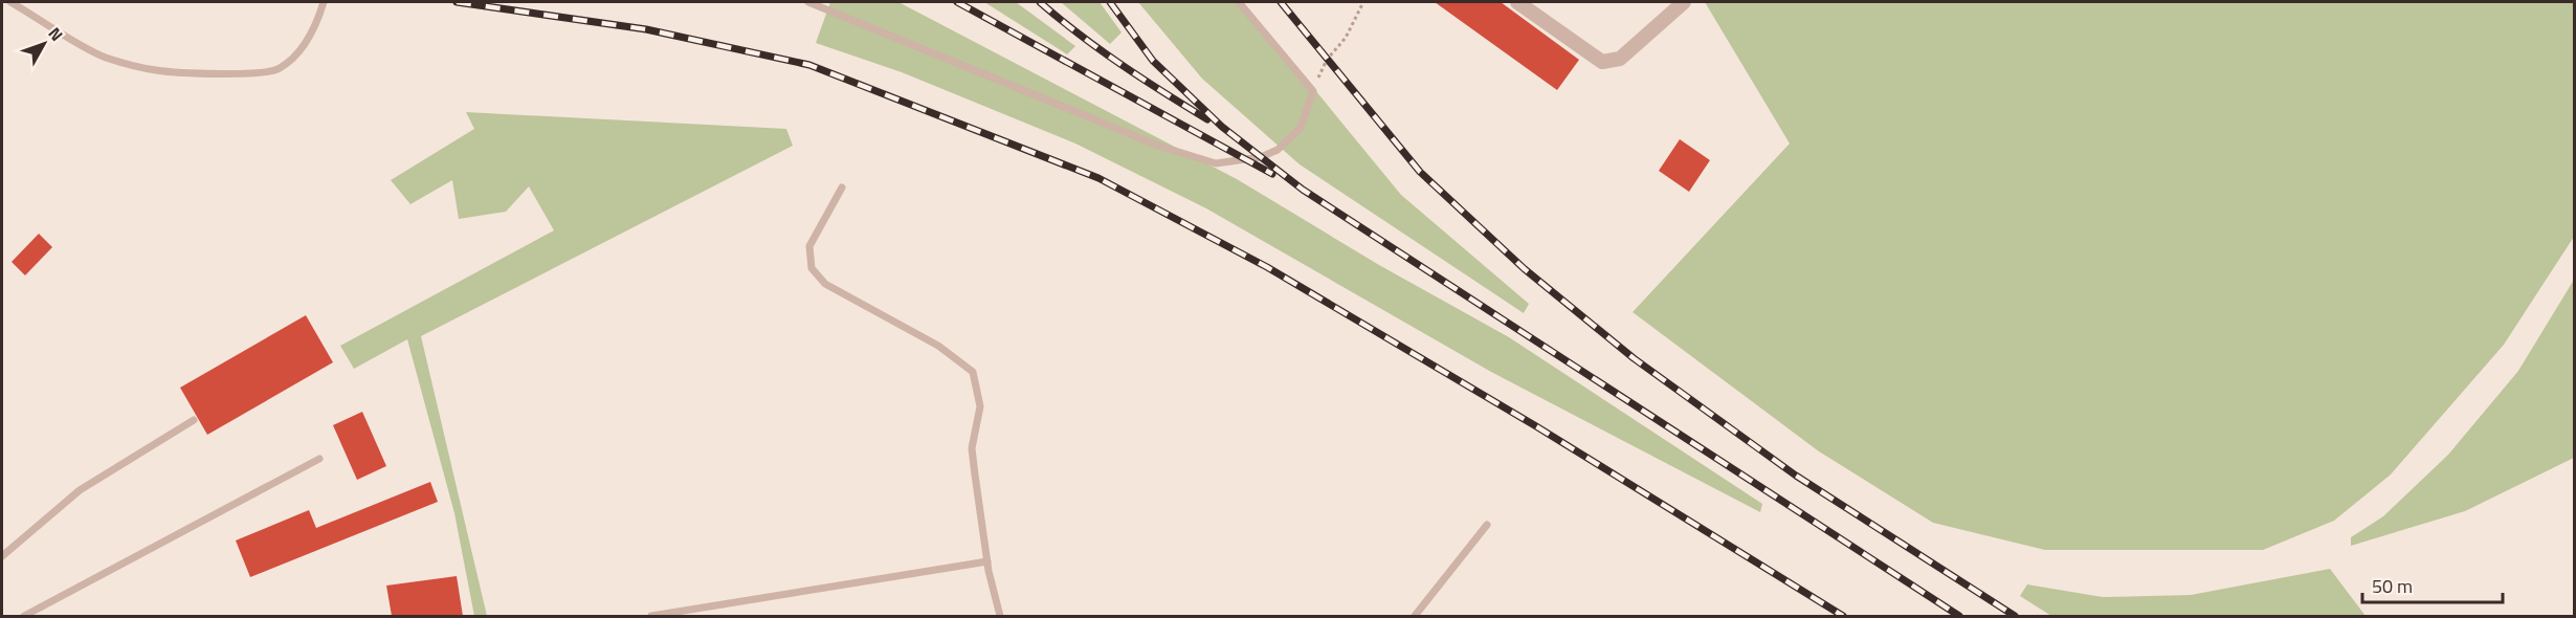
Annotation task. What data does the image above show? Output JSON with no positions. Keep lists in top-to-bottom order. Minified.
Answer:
{"scale_bar":"50 m","north":"top right"}
